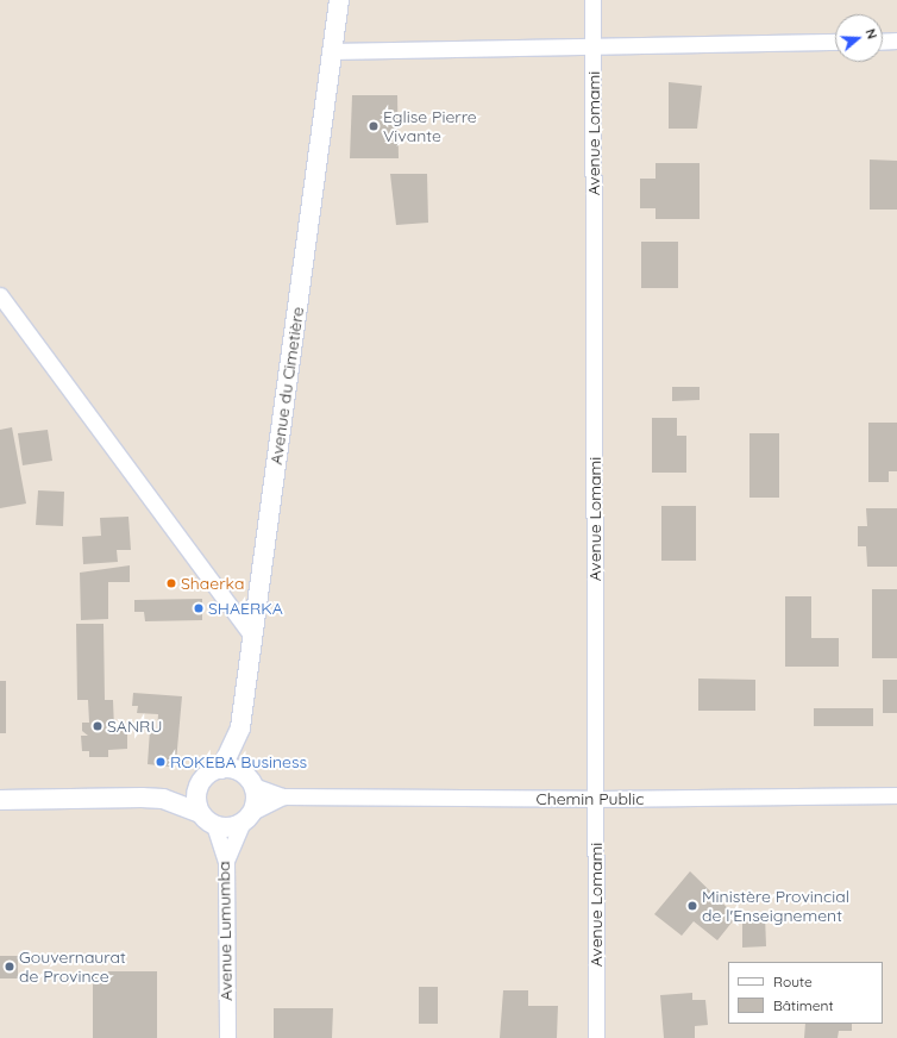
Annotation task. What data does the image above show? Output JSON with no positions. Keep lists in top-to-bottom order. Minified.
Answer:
{"streets":{"street":["Avenue Lomami","Avenue du Cimetière","Chemin Public","Avenue Lumumba"]},"crossings":[["Avenue Lomami","Chemin Public"],["Avenue du Cimetière","Avenue Lumumba"]],"places":["Eglise Pierre Vivante","Shaerka","SHAERKA","SANRU","ROKEBA Business","Ministère Provincial de l'Enseignement","Gouvernaurat de Province"],"legend":["Route","Bâtiment"],"north":"right"}
